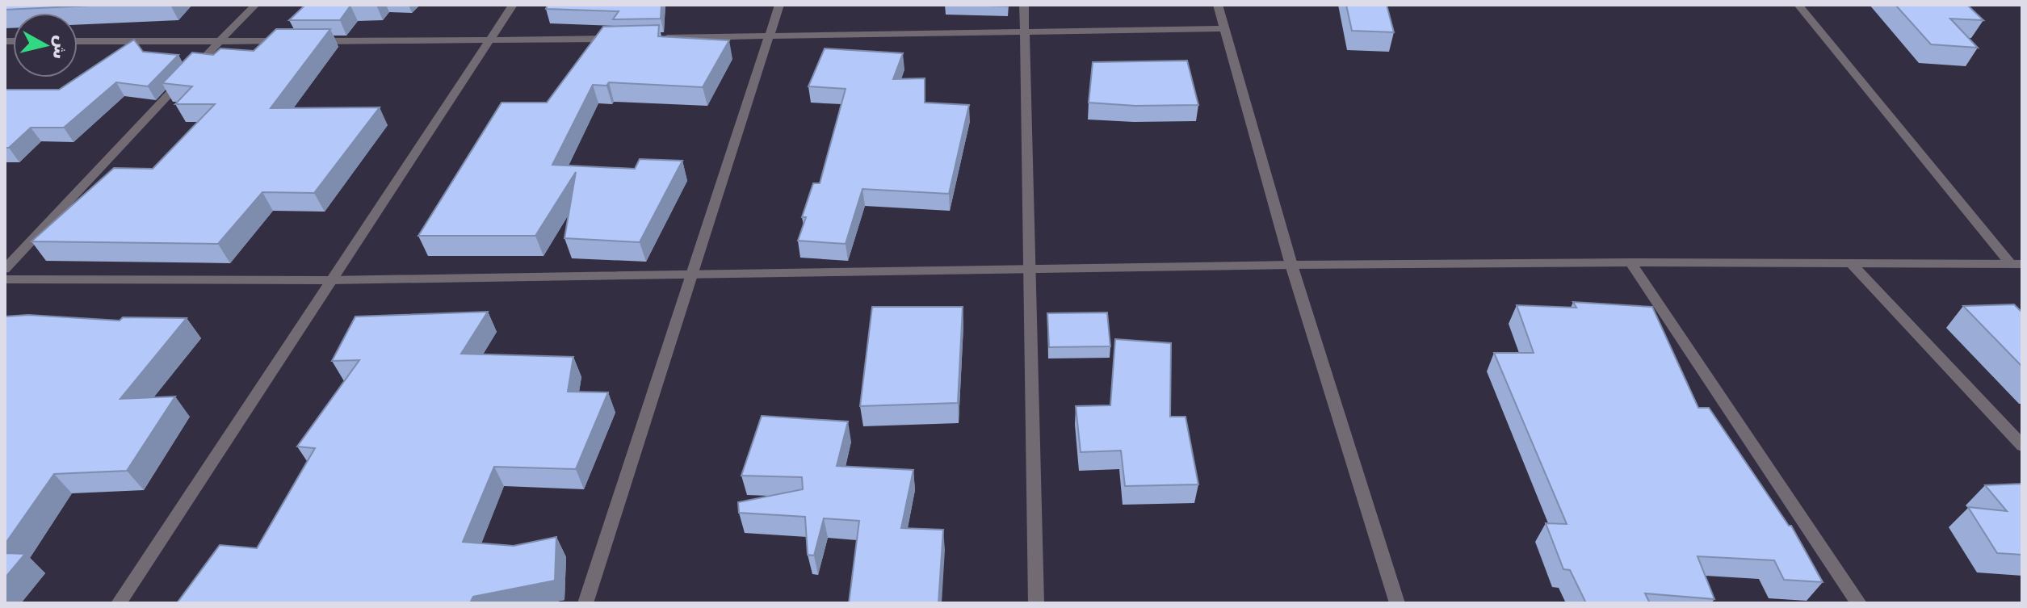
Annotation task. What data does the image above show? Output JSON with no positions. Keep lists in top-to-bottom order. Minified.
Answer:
{"north":"right"}
